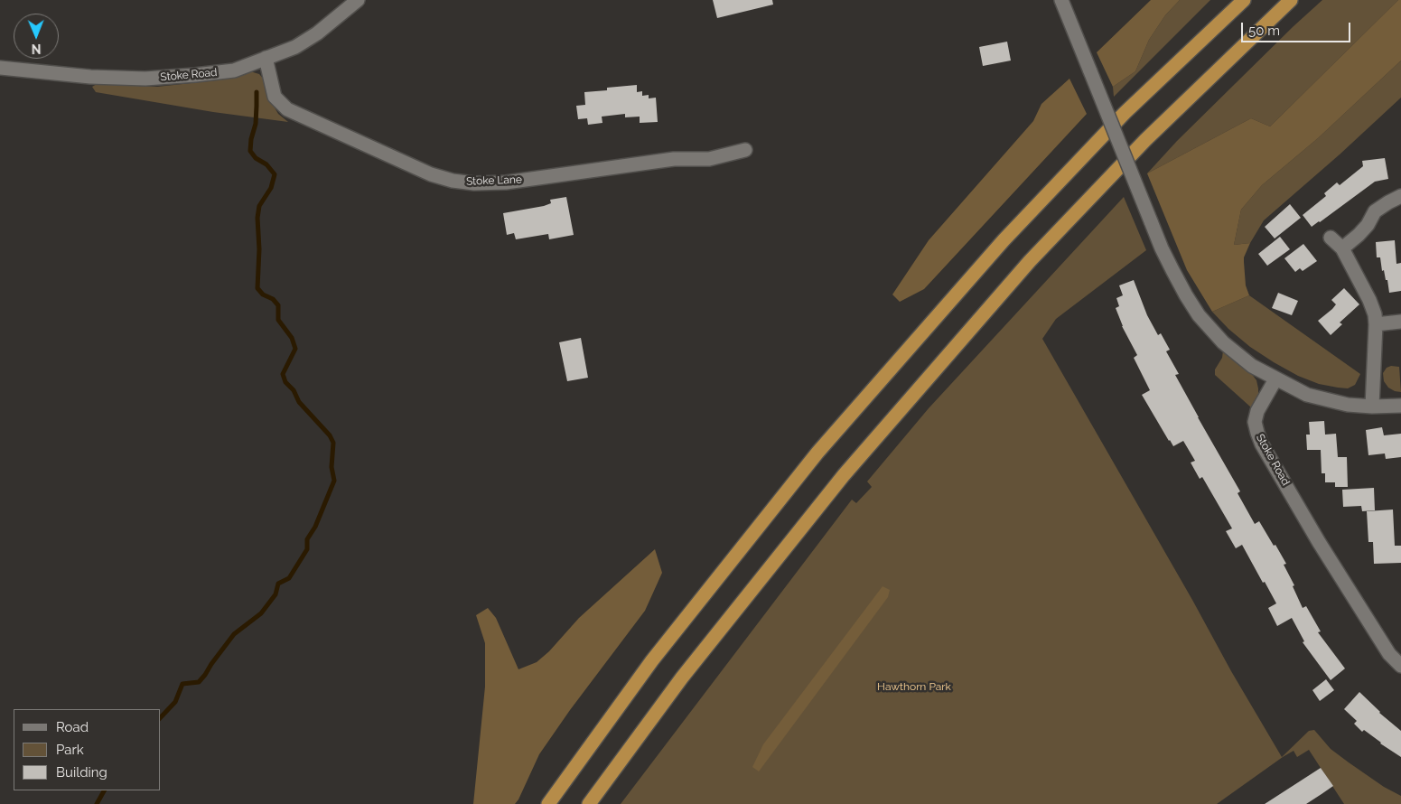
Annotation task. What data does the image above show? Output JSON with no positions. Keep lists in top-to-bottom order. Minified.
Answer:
{"streets":{"street":["Stoke Road","Stoke Lane"]},"crossings":[["Stoke Road","Stoke Lane"]],"parks":["Hawthorn Park"],"legend":["Road","Park","Building"],"scale_bar":"50 m","north":"bottom"}
